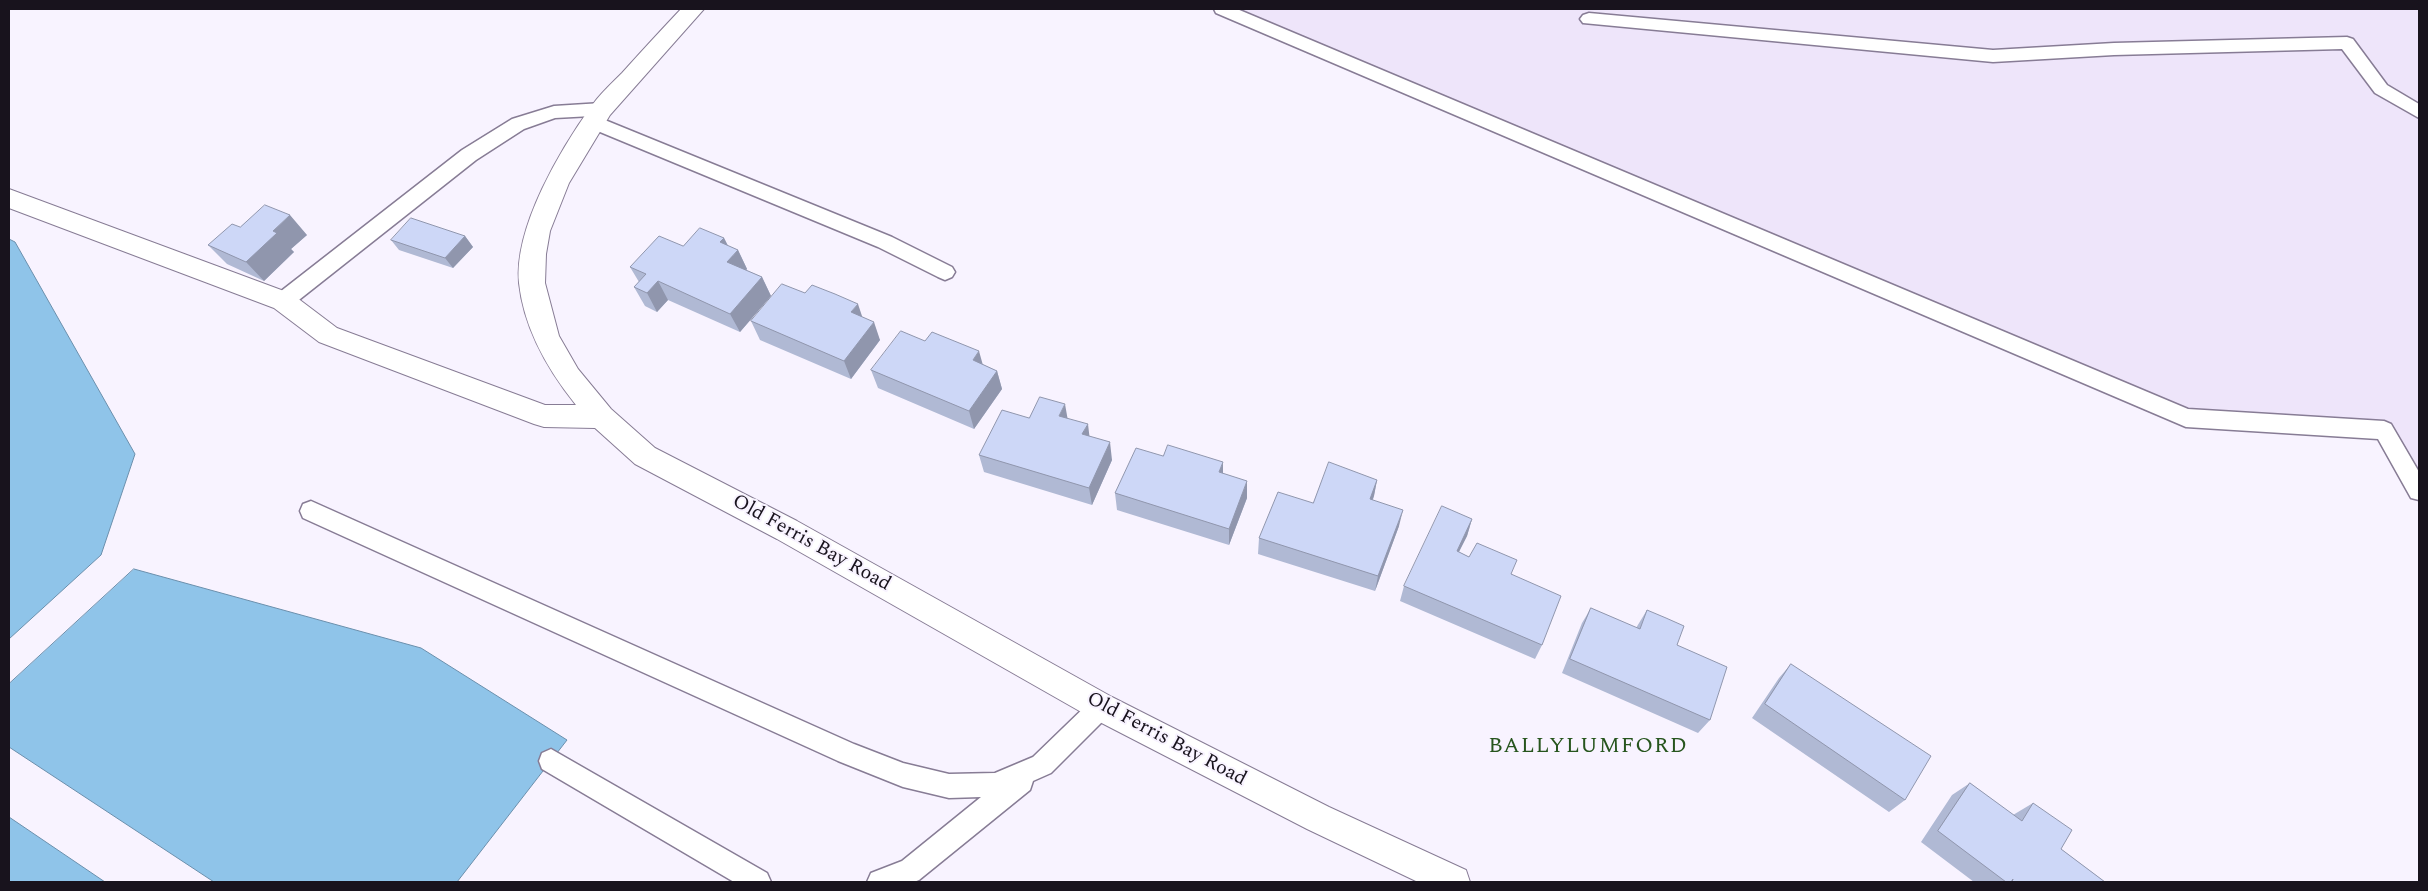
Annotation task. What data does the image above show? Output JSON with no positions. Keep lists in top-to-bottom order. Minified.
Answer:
{"streets":{"street":["Old Ferris Bay Road"]},"districts":["BALLYLUMFORD"]}
